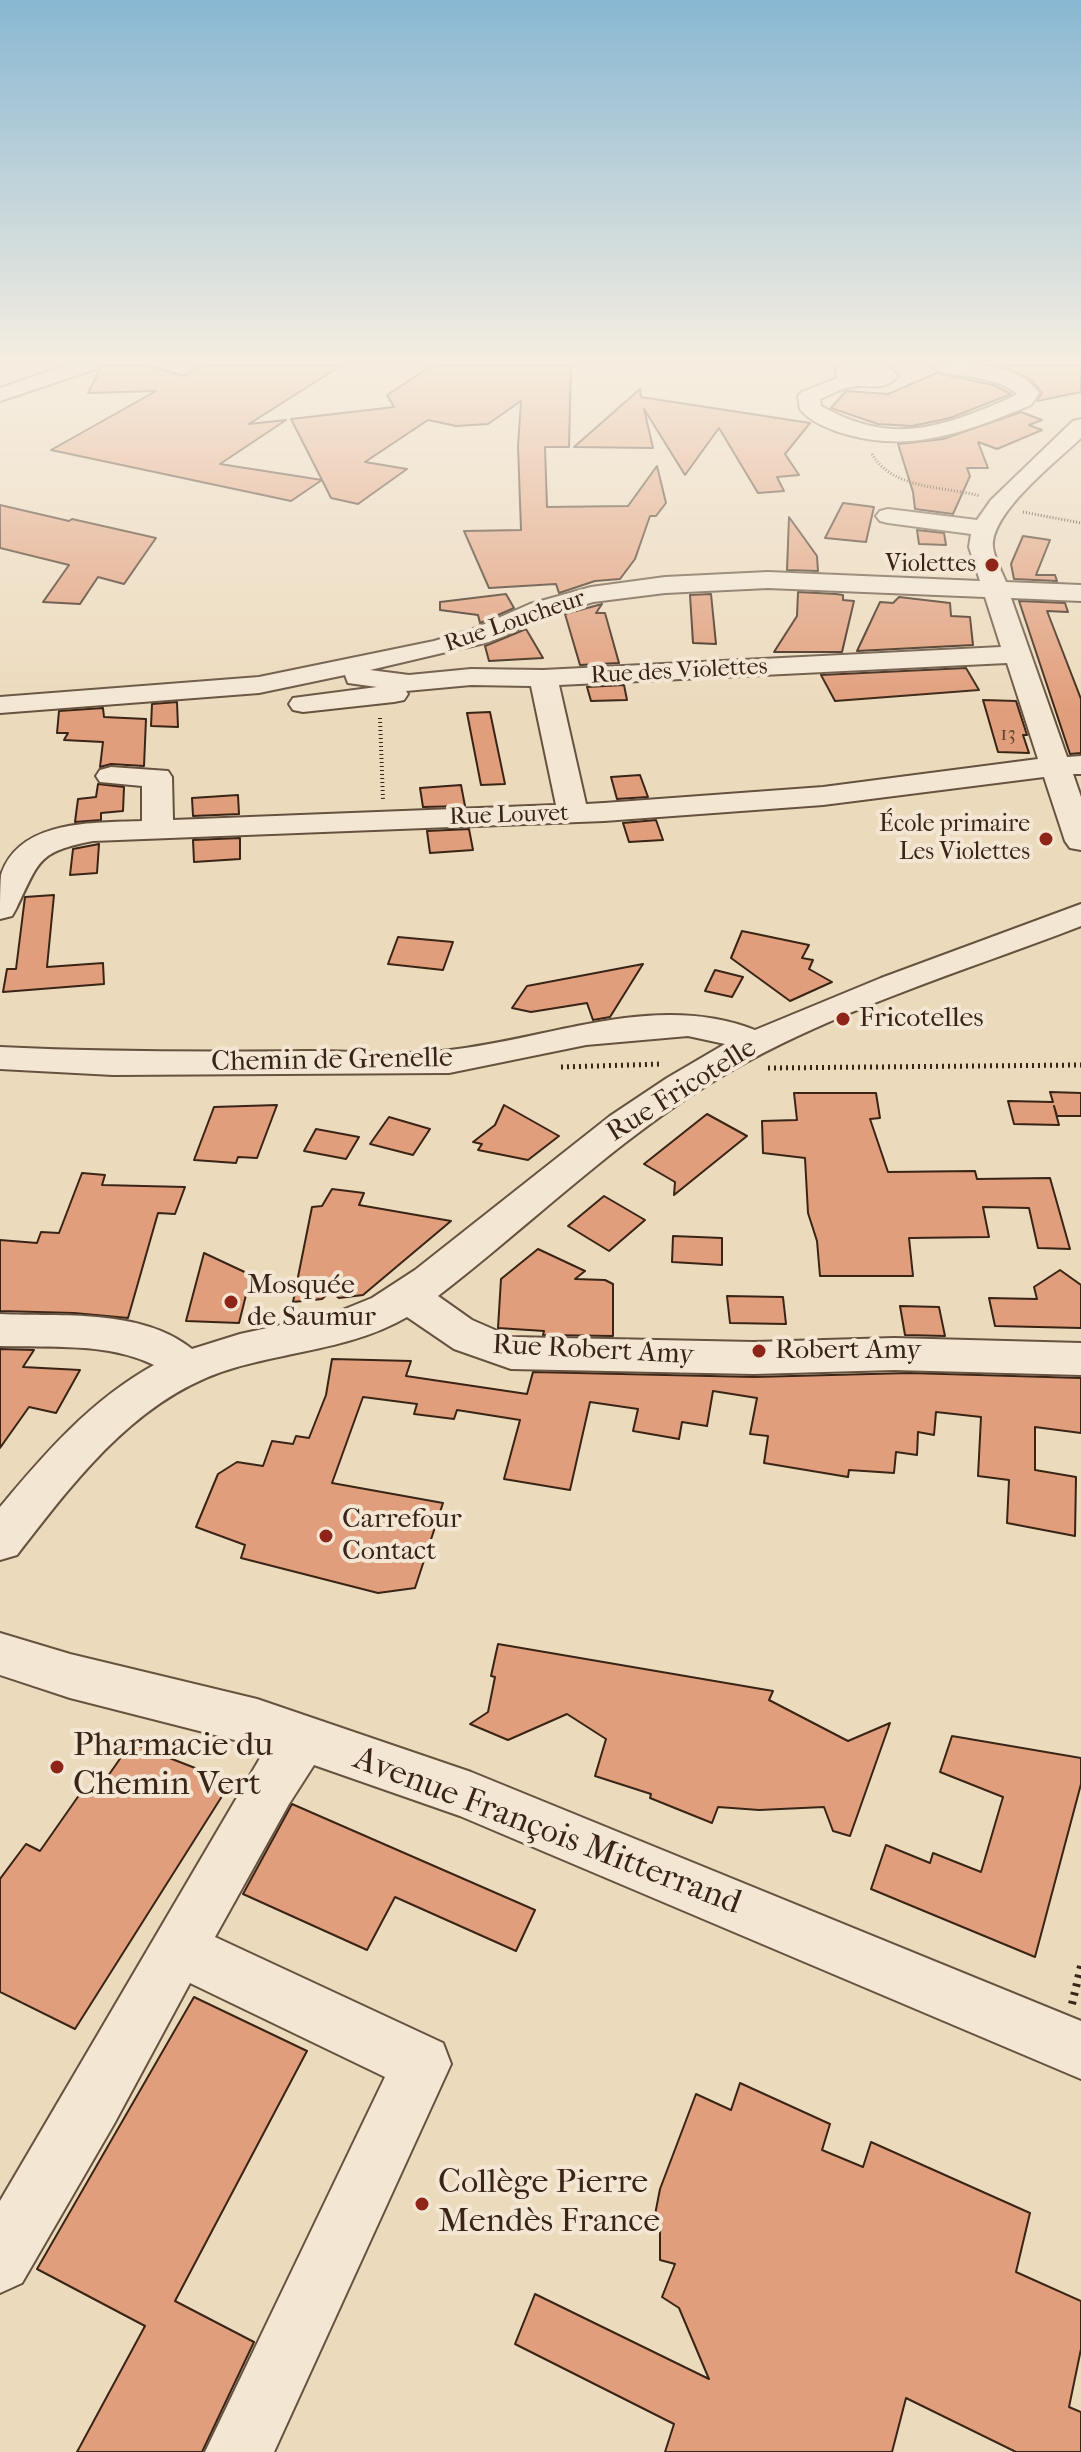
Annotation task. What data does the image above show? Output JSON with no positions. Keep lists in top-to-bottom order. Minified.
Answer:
{"streets":{"street":["Rue Loucheur","Rue des Violettes","Rue Louvet","Chemin de Grenelle","Rue Fricotelle","Rue Robert Amy","Avenue François Mitterrand"]},"crossings":[["Rue Loucheur","Rue des Violettes"],["Chemin de Grenelle","Rue Fricotelle"],["Rue Fricotelle","Rue Robert Amy"]],"places":["Violettes","École primaire Les Violettes","Fricotelles","Mosquée de Saumur","Robert Amy","Carrefour Contact","Pharmacie du Chemin Vert","Collège Pierre Mendès France"],"house_numbers":["13"]}
